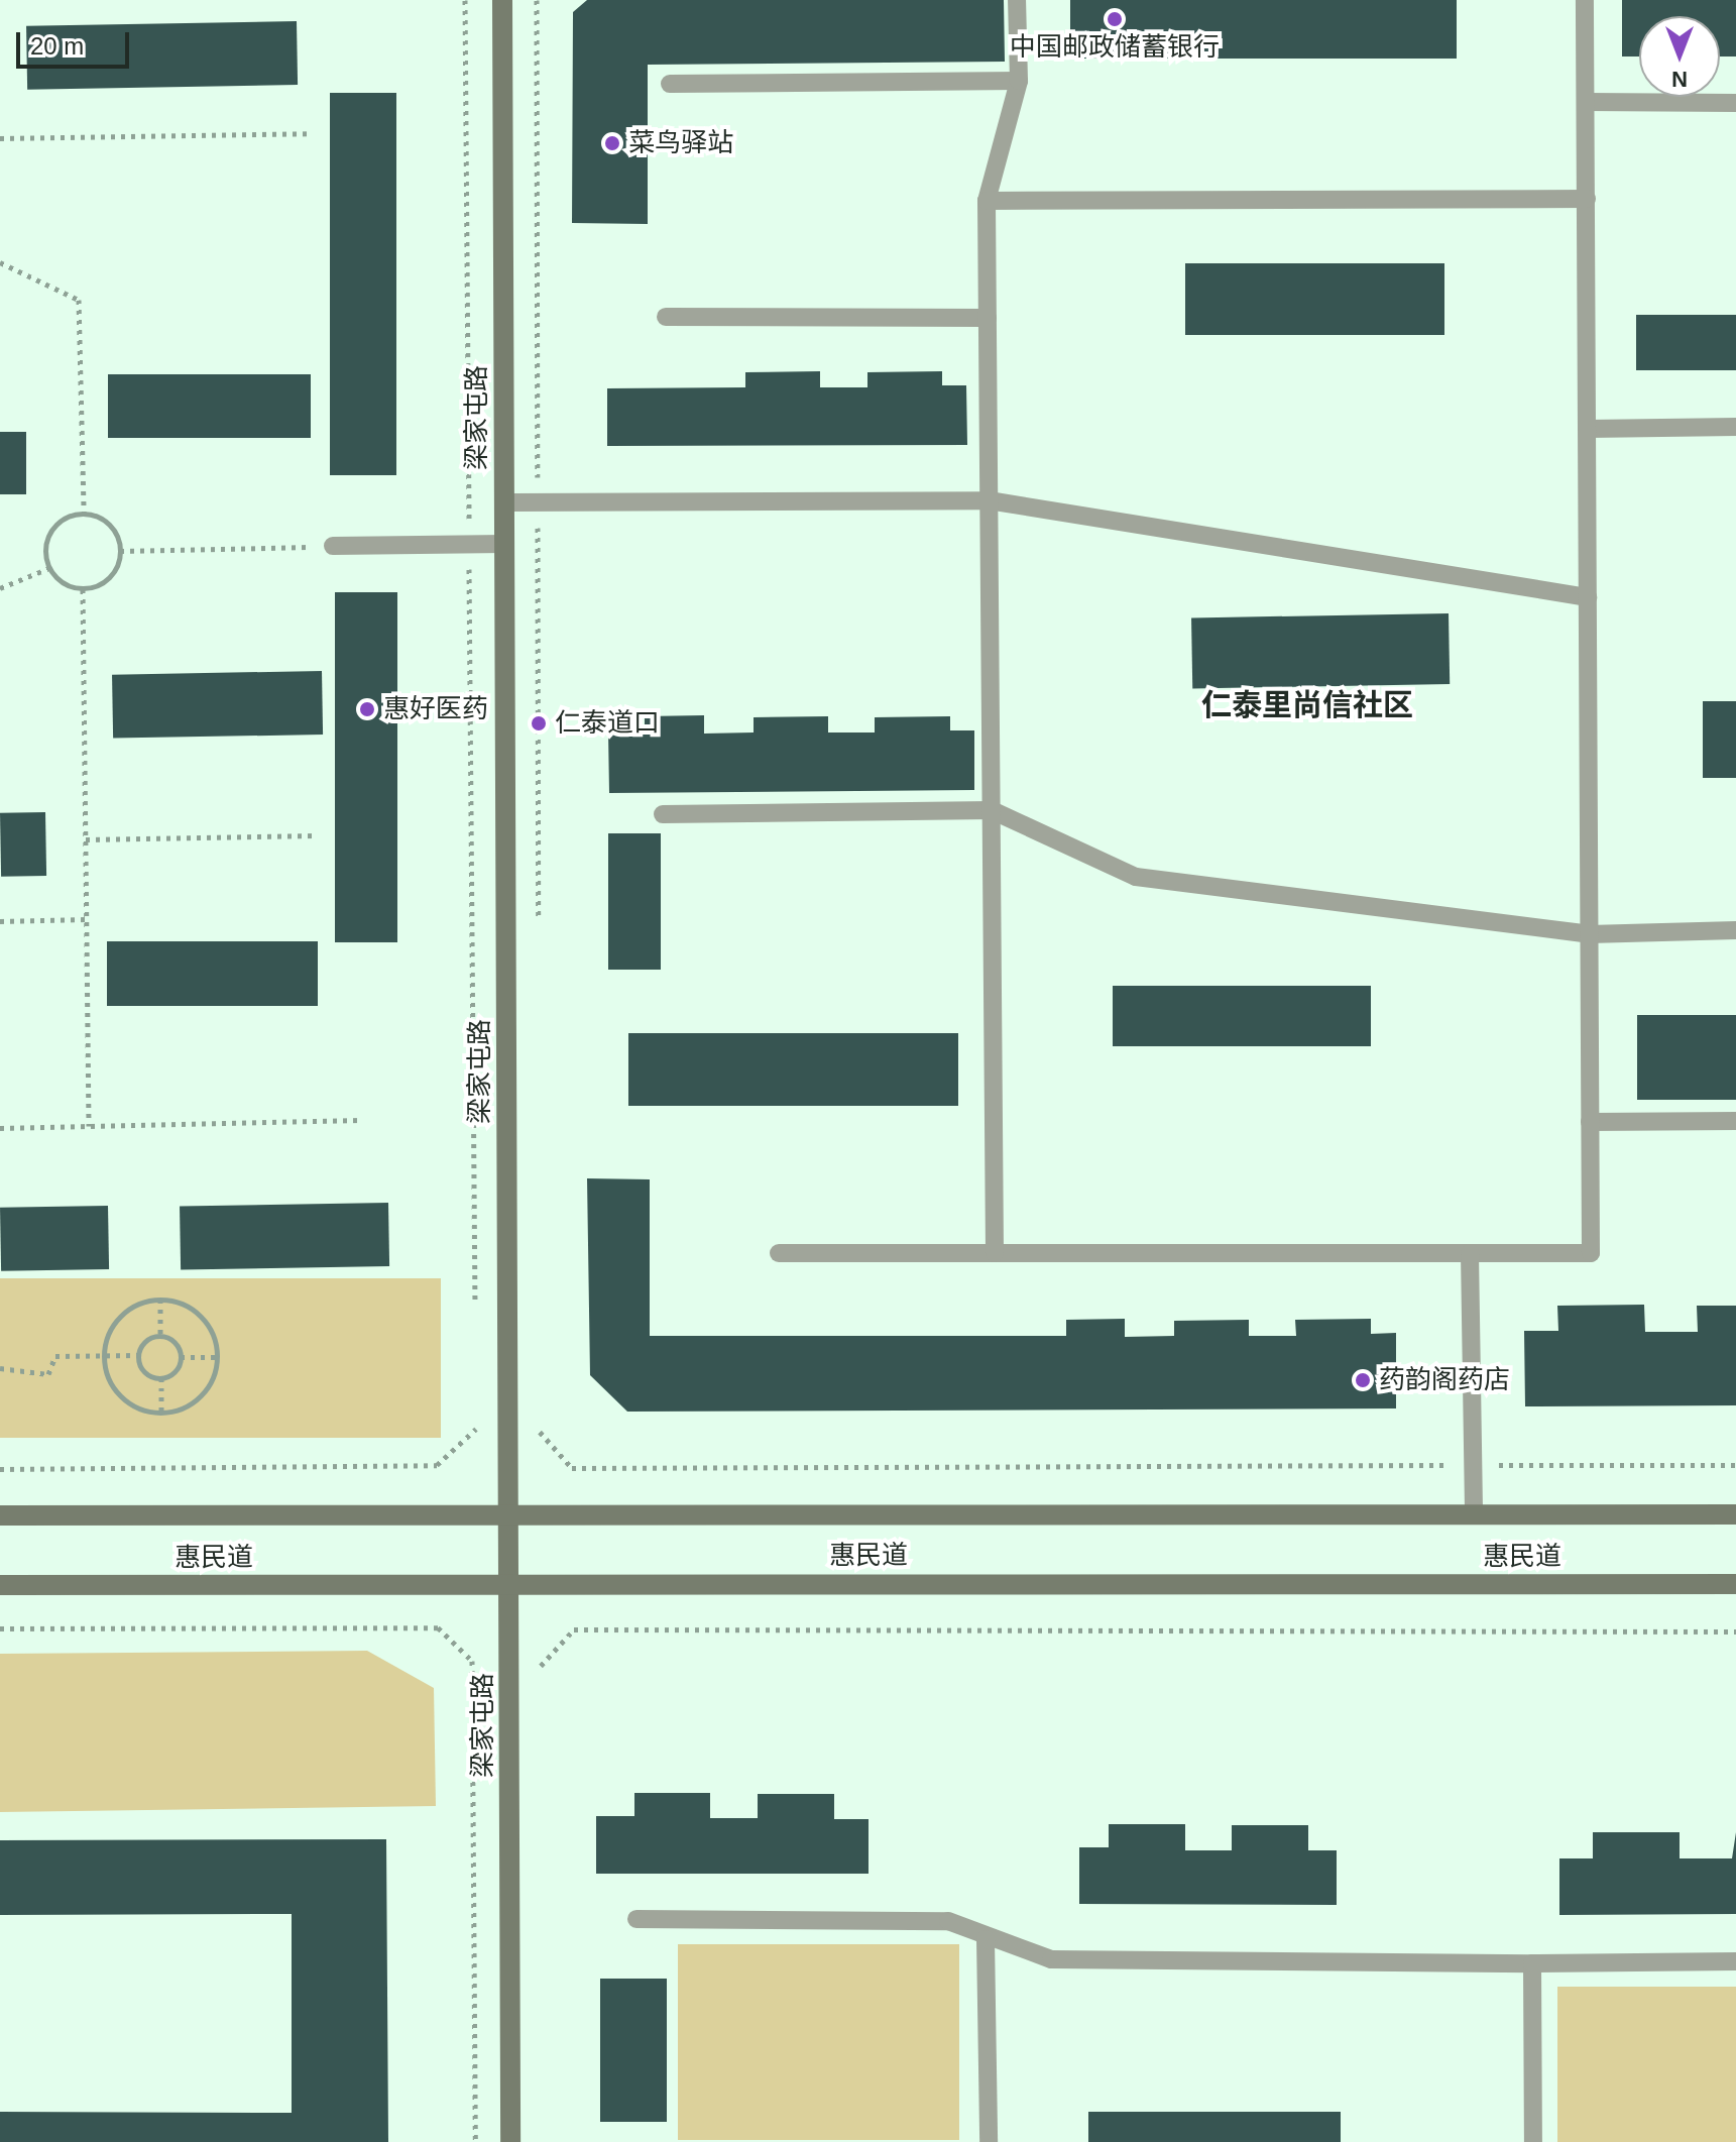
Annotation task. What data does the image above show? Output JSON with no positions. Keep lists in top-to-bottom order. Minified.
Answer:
{"streets":{"main road":["梁家屯路","惠民道"]},"crossings":[["梁家屯路","惠民道"]],"districts":["仁泰里尚信社区"],"places":["中国邮政储蓄银行","菜鸟驿站","惠好医药","仁泰道口","药韵阁药店"],"scale_bar":"20 m","north":"bottom"}
